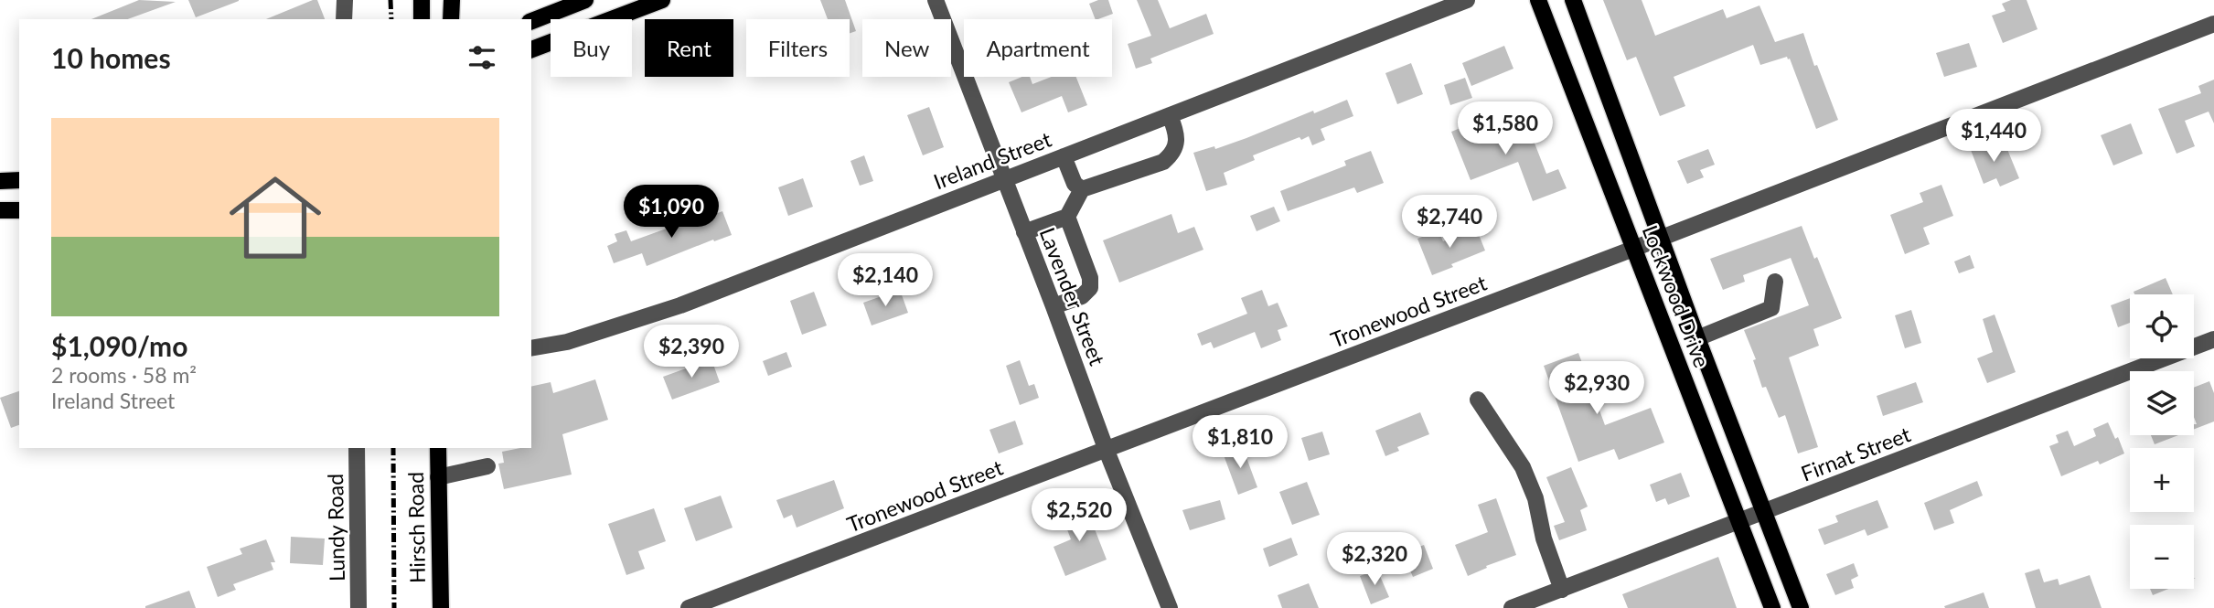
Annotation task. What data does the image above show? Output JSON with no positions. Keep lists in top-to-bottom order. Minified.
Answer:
{"streets":{"main road":["Lockwood Drive","Hirsch Road"],"street":["Ireland Street","Lavender Street","Tronewood Street","Firnat Street","Lundy Road"]},"crossings":[["Ireland Street","Lavender Street"],["Lavender Street","Tronewood Street"],["Lockwood Drive","Tronewood Street"],["Lockwood Drive","Firnat Street"]],"page":{"chip":["Buy","Rent","Filters","New","Apartment"],"heading":"10 homes","list":[{"name":"$1,090/mo","note":"2 rooms · 58 m² · Ireland Street"}],"price":["$1,580","$1,440","$1,090","$2,740","$2,140","$2,390","$2,930","$1,810","$2,520","$2,320"],"map_buttons":["+","−"]}}
